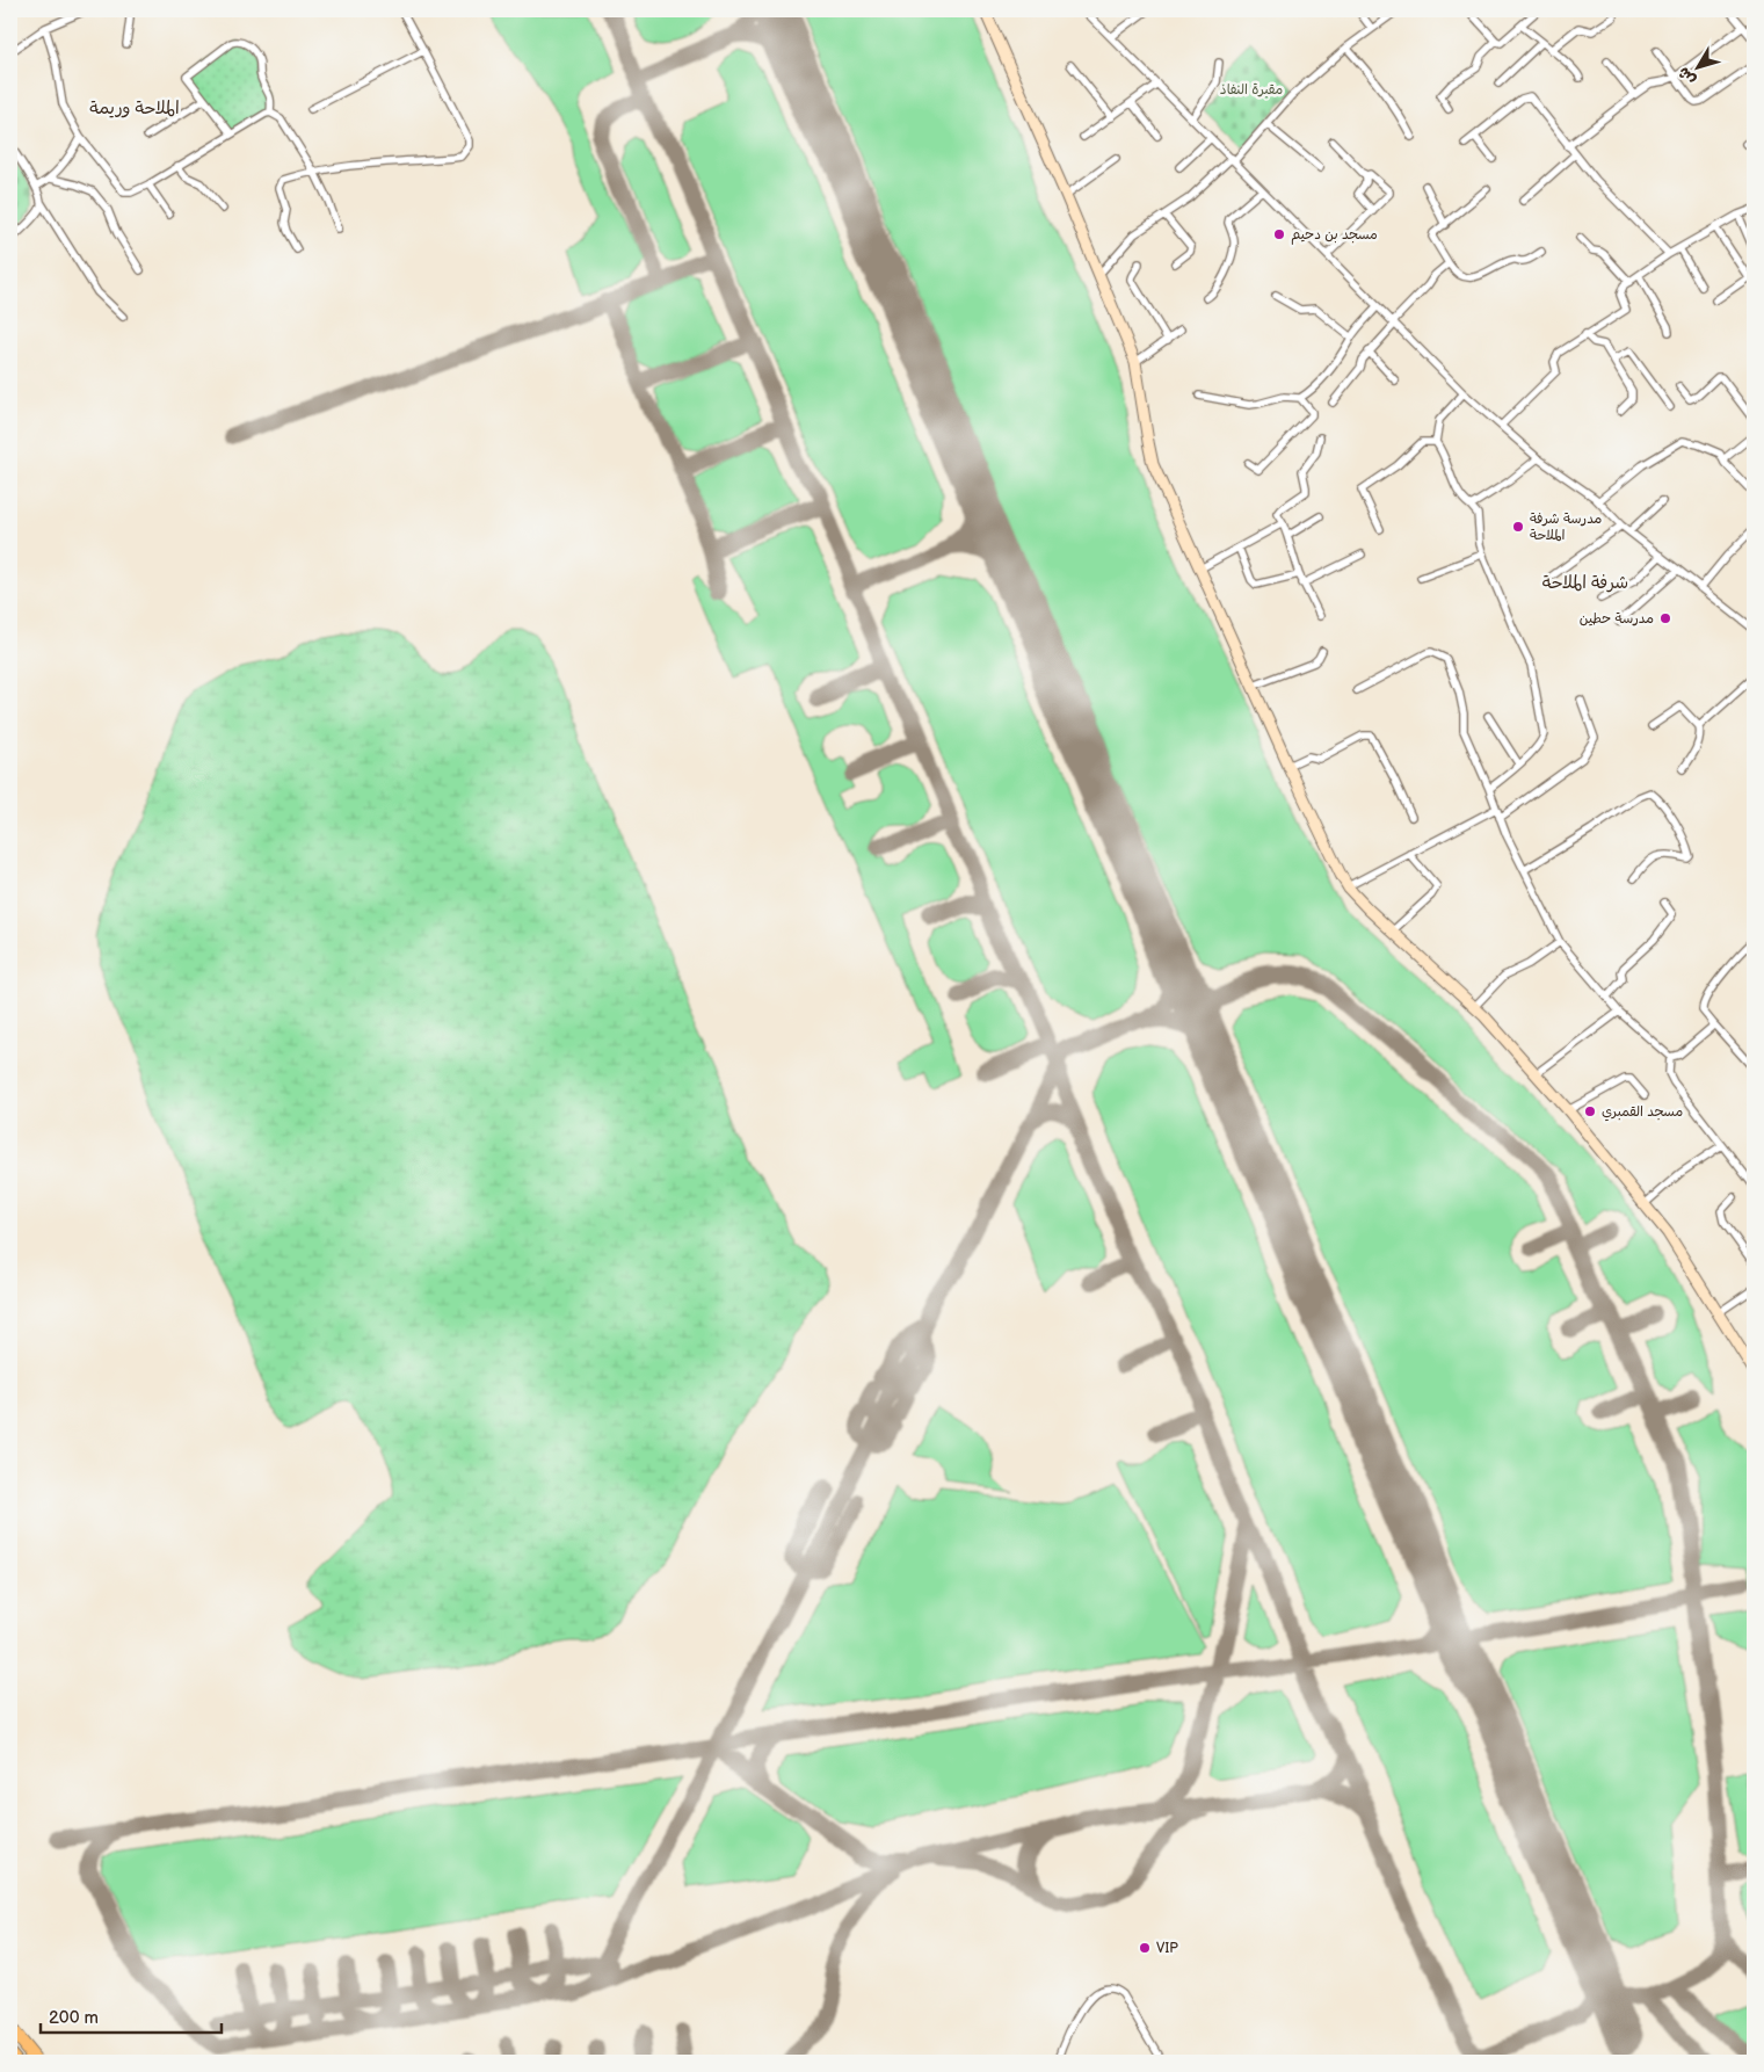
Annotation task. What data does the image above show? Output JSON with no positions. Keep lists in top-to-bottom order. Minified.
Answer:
{"districts":["الملاحة وريمة","شرفة الملاحة"],"parks":["مقبرة النفاذ"],"places":["مسجد بن دحيم","مدرسة شرفة الملاحة","مدرسة حطين","مسجد القمبري","VIP"],"scale_bar":"200 m","north":"bottom left"}
